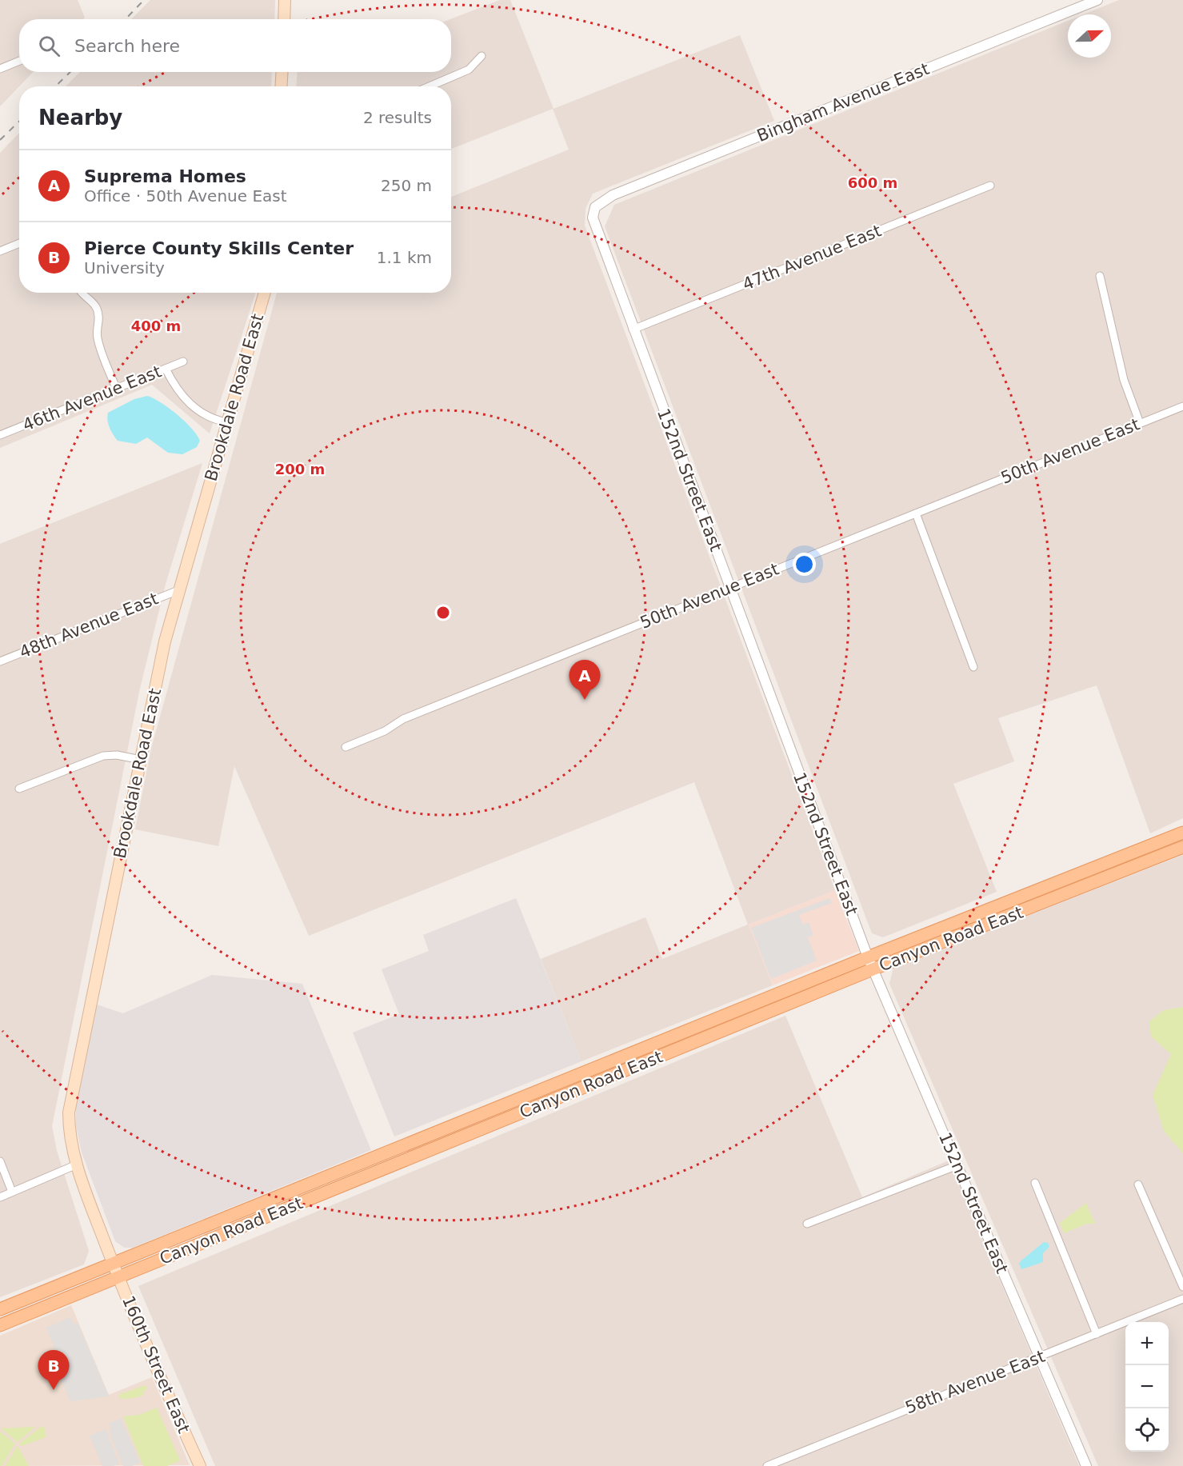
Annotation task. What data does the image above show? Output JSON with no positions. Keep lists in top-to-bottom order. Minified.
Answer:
{"streets":{"main road":["Brookdale Road East","Canyon Road East","160th Street East"],"street":["Bingham Avenue East","47th Avenue East","46th Avenue East","50th Avenue East","152nd Street East","48th Avenue East","58th Avenue East"]},"crossings":[["Bingham Avenue East","152nd Street East"],["47th Avenue East","152nd Street East"],["Brookdale Road East","48th Avenue East"],["Brookdale Road East","Canyon Road East"],["Brookdale Road East","160th Street East"],["50th Avenue East","152nd Street East"],["152nd Street East","Canyon Road East"],["152nd Street East","58th Avenue East"],["Canyon Road East","160th Street East"]],"north":"right","page":{"search":"Search here","heading":["Nearby","2 results"],"list":[{"mark":"A","name":"Suprema Homes","note":"Office · 50th Avenue East","value":"250 m"},{"mark":"B","name":"Pierce County Skills Center","note":"University","value":"1.1 km"}],"pins":["A","B"],"map_buttons":["+","−"]},"rings":["600 m","400 m","200 m"]}
